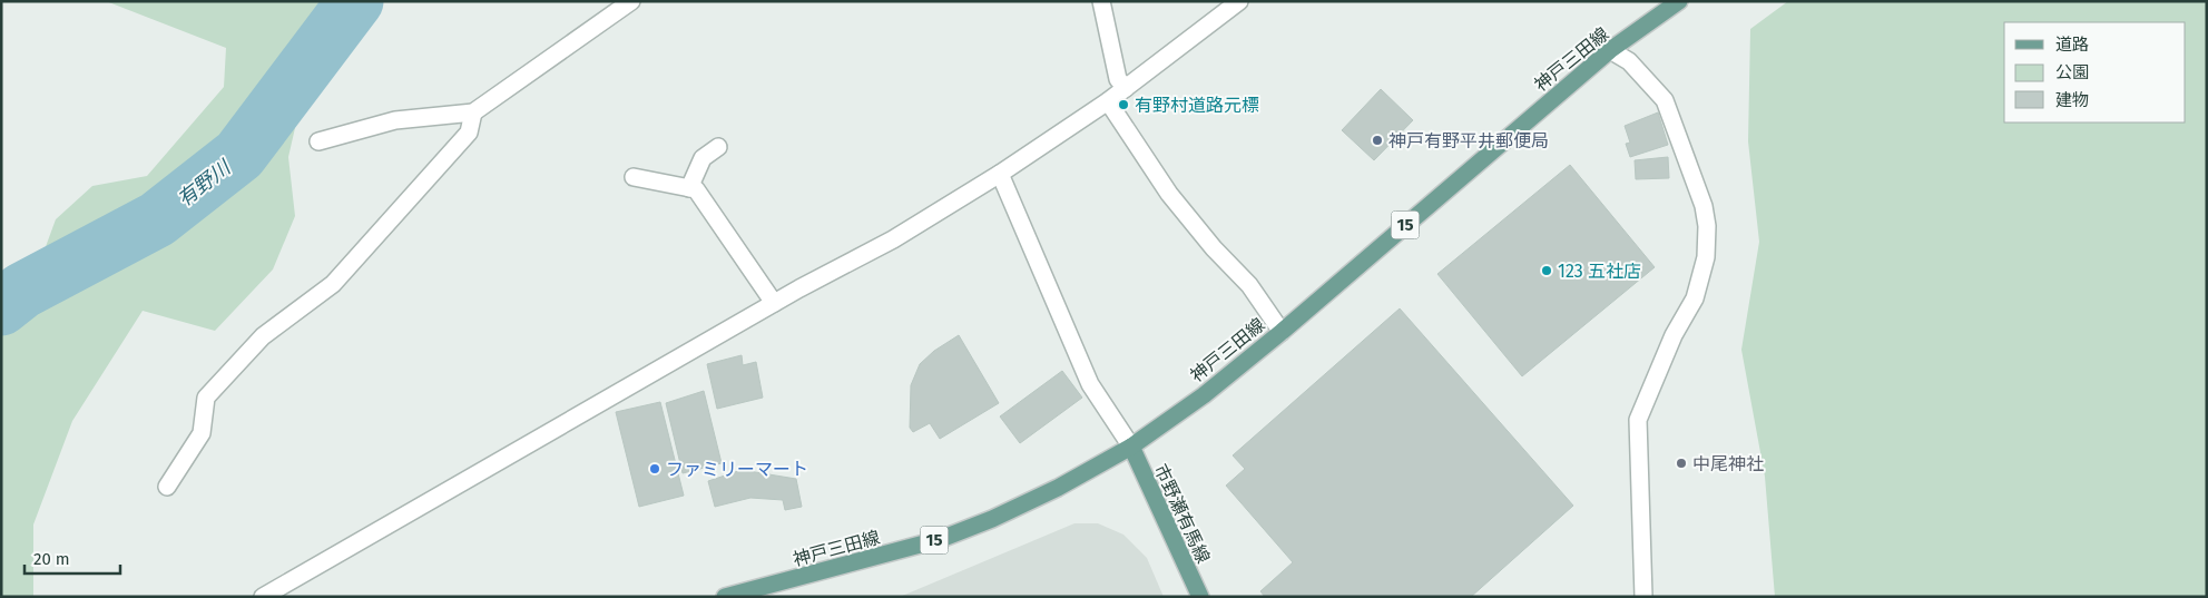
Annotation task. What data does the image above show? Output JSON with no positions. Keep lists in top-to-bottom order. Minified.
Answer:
{"streets":{"main road":["神戸三田線","15","市野瀬有馬線"]},"crossings":[["神戸三田線","市野瀬有馬線"]],"water":["有野川"],"places":["有野村道路元標","神戸有野平井郵便局","123 五社店","中尾神社","ファミリーマート"],"legend":["道路","公園","建物"],"scale_bar":"20 m"}
